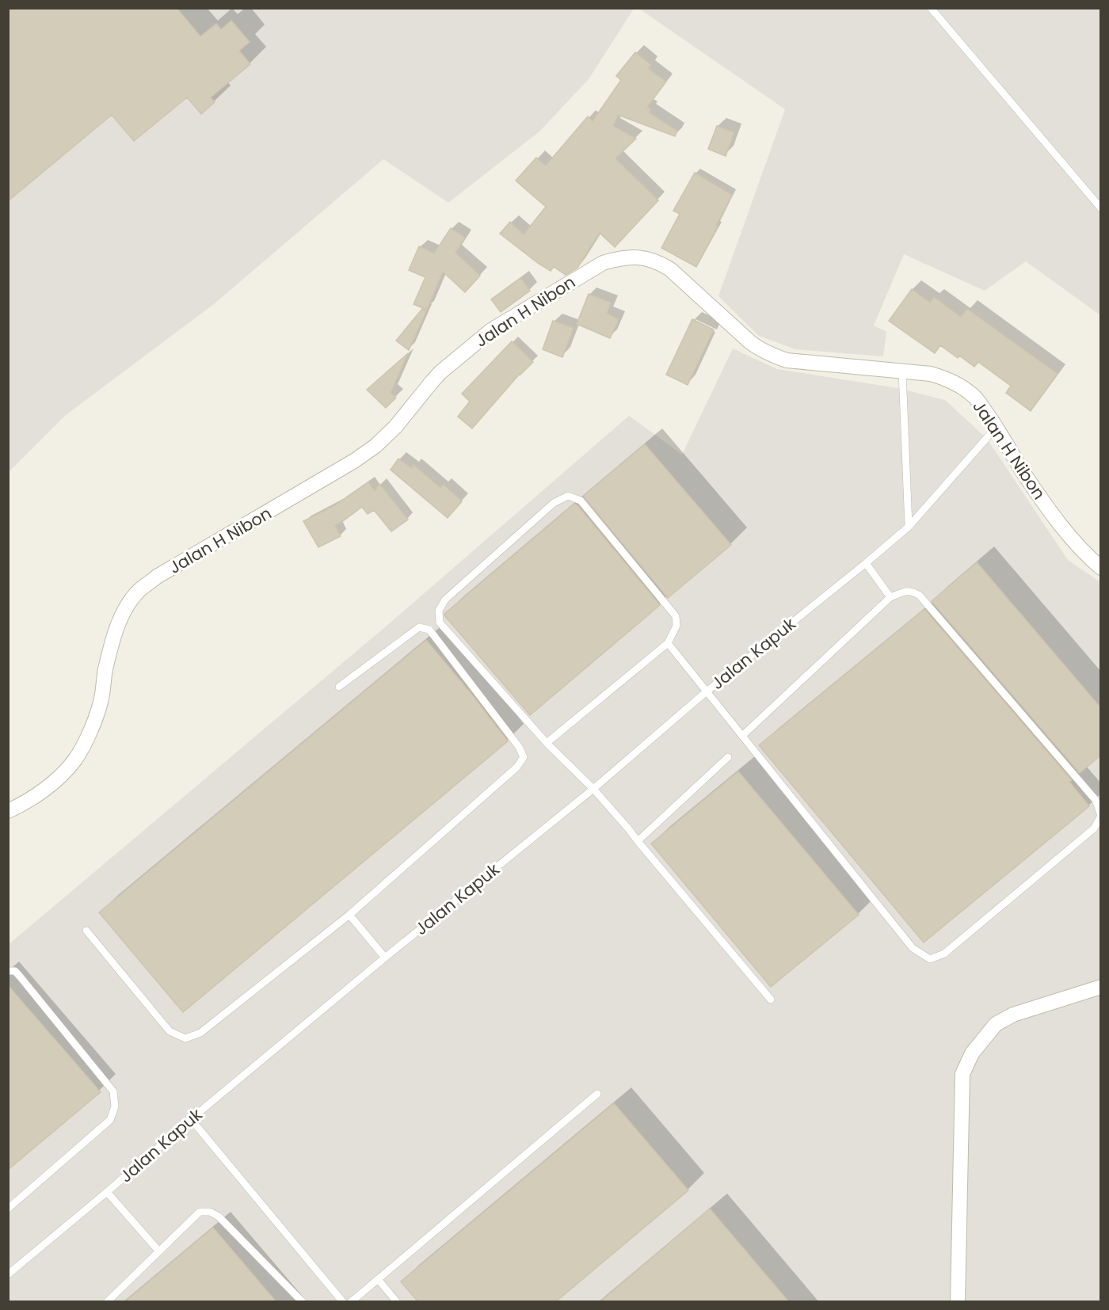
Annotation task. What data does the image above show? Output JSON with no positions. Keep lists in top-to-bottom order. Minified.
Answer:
{"streets":{"street":["Jalan H Nibon"],"lane":["Jalan Kapuk"]},"crossings":[["Jalan H Nibon","Jalan Kapuk"]]}
